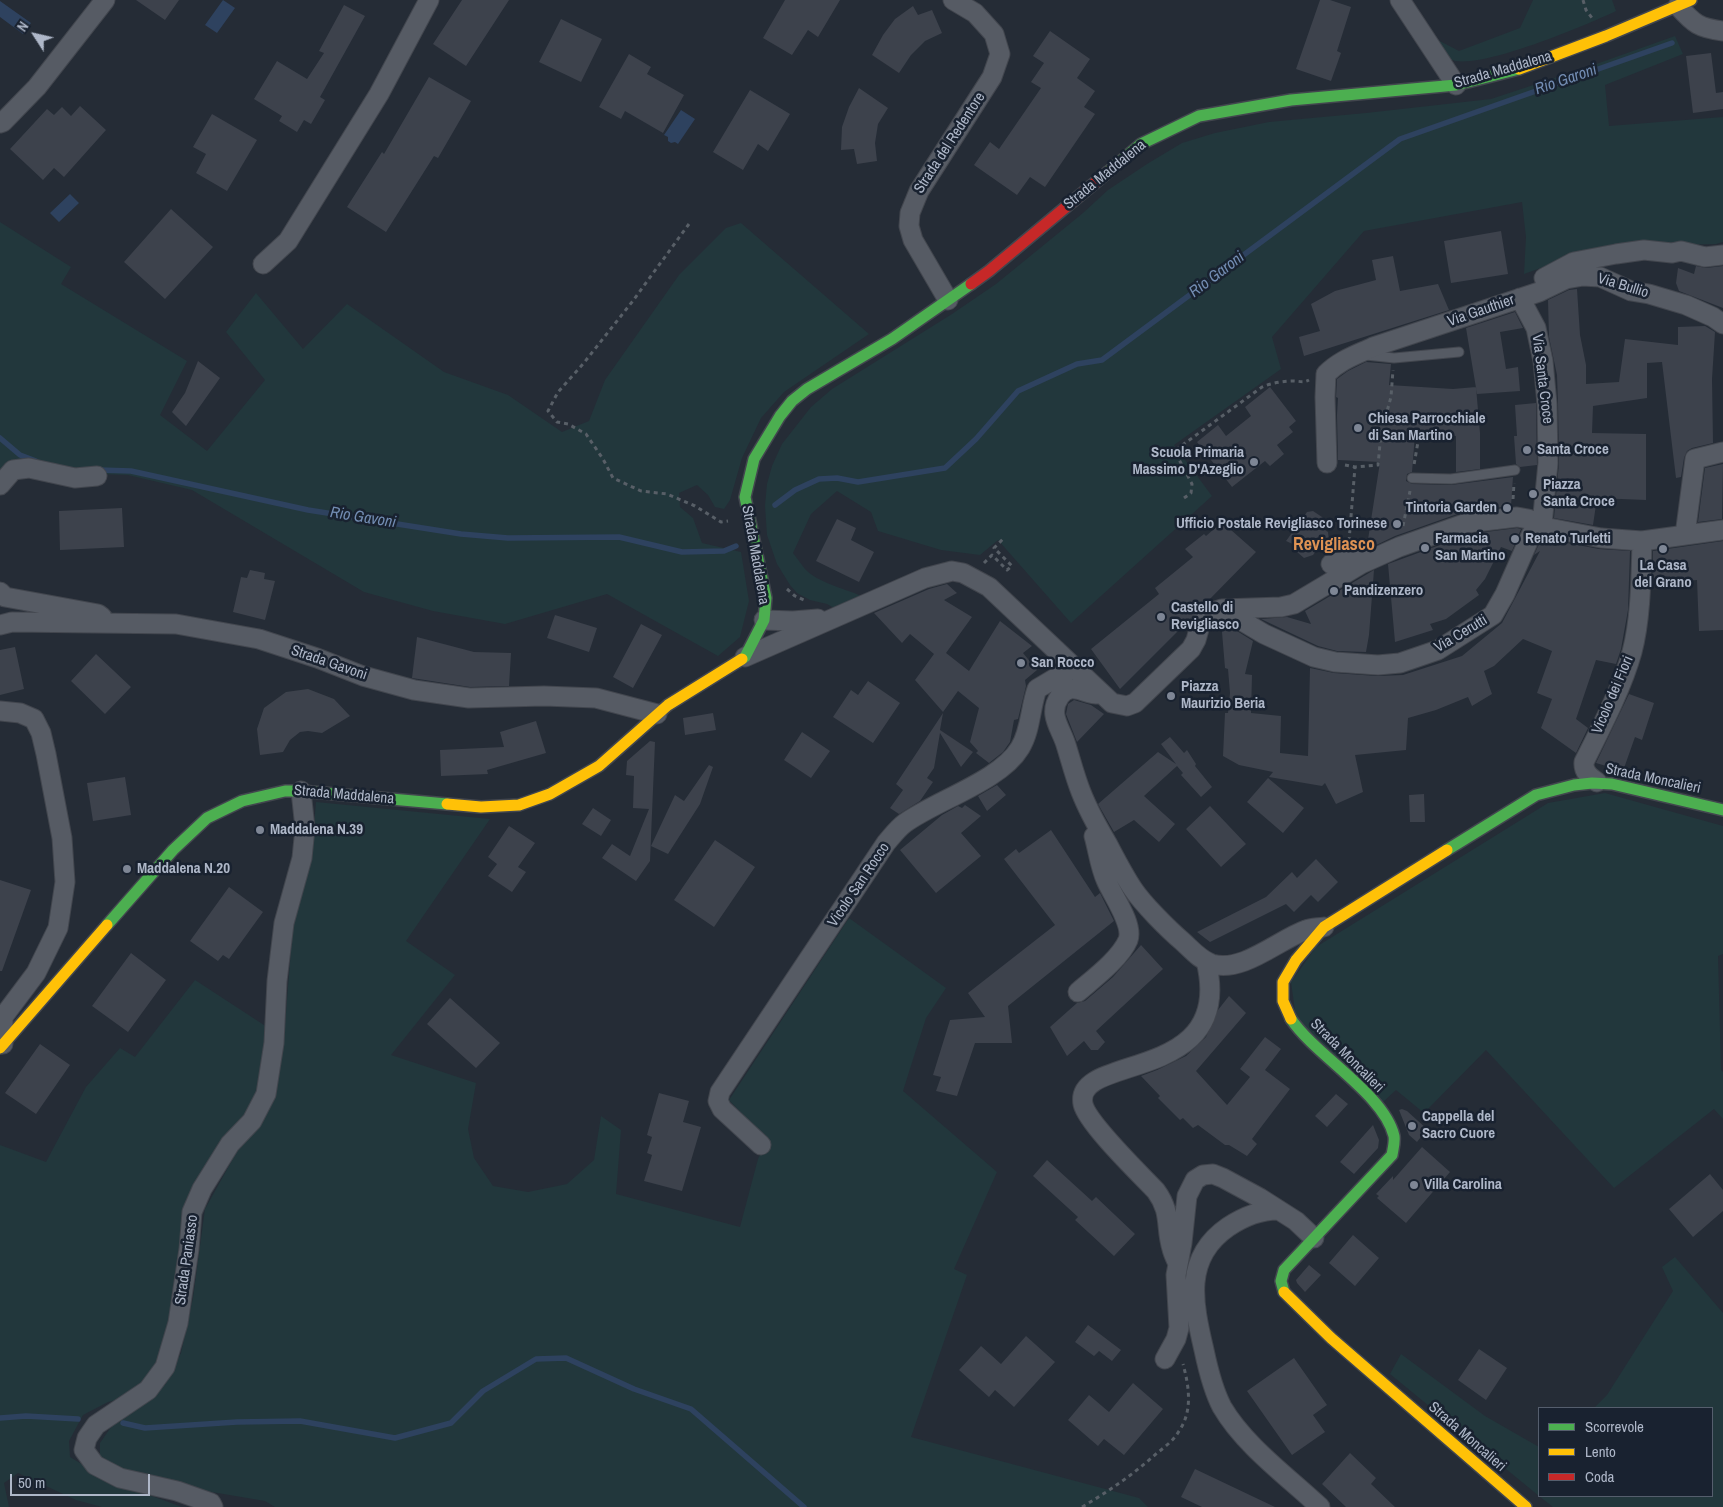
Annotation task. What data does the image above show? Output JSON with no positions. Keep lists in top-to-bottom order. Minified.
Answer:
{"streets":{"street":["Strada Maddalena","Strada del Redentore","Via Bullio","Via Gauthier","Via Santa Croce","Via Cerutti","Strada Gavoni","Vicolo dei Fiori","Strada Moncalieri","Vicolo San Rocco","Strada Paniasso"]},"crossings":[["Strada Maddalena","Strada del Redentore"],["Strada Maddalena","Strada Gavoni"],["Strada Maddalena","Vicolo San Rocco"],["Strada Maddalena","Strada Paniasso"],["Via Bullio","Via Gauthier"],["Via Bullio","Via Santa Croce"],["Via Gauthier","Via Santa Croce"],["Vicolo dei Fiori","Strada Moncalieri"]],"districts":["Revigliasco"],"water":["Rio Garoni","Rio Gavoni"],"places":["Chiesa Parrocchiale di San Martino","Santa Croce","Scuola Primaria Massimo D'Azeglio","Piazza Santa Croce","Tintoria Garden","Ufficio Postale Revigliasco Torinese","Renato Turletti","Farmacia San Martino","La Casa del Grano","Pandizenzero","Castello di Revigliasco","San Rocco","Piazza Maurizio Beria","Maddalena N.39","Maddalena N.20","Cappella del Sacro Cuore","Villa Carolina"],"legend":["Scorrevole","Lento","Coda"],"scale_bar":"50 m","north":"top left"}
